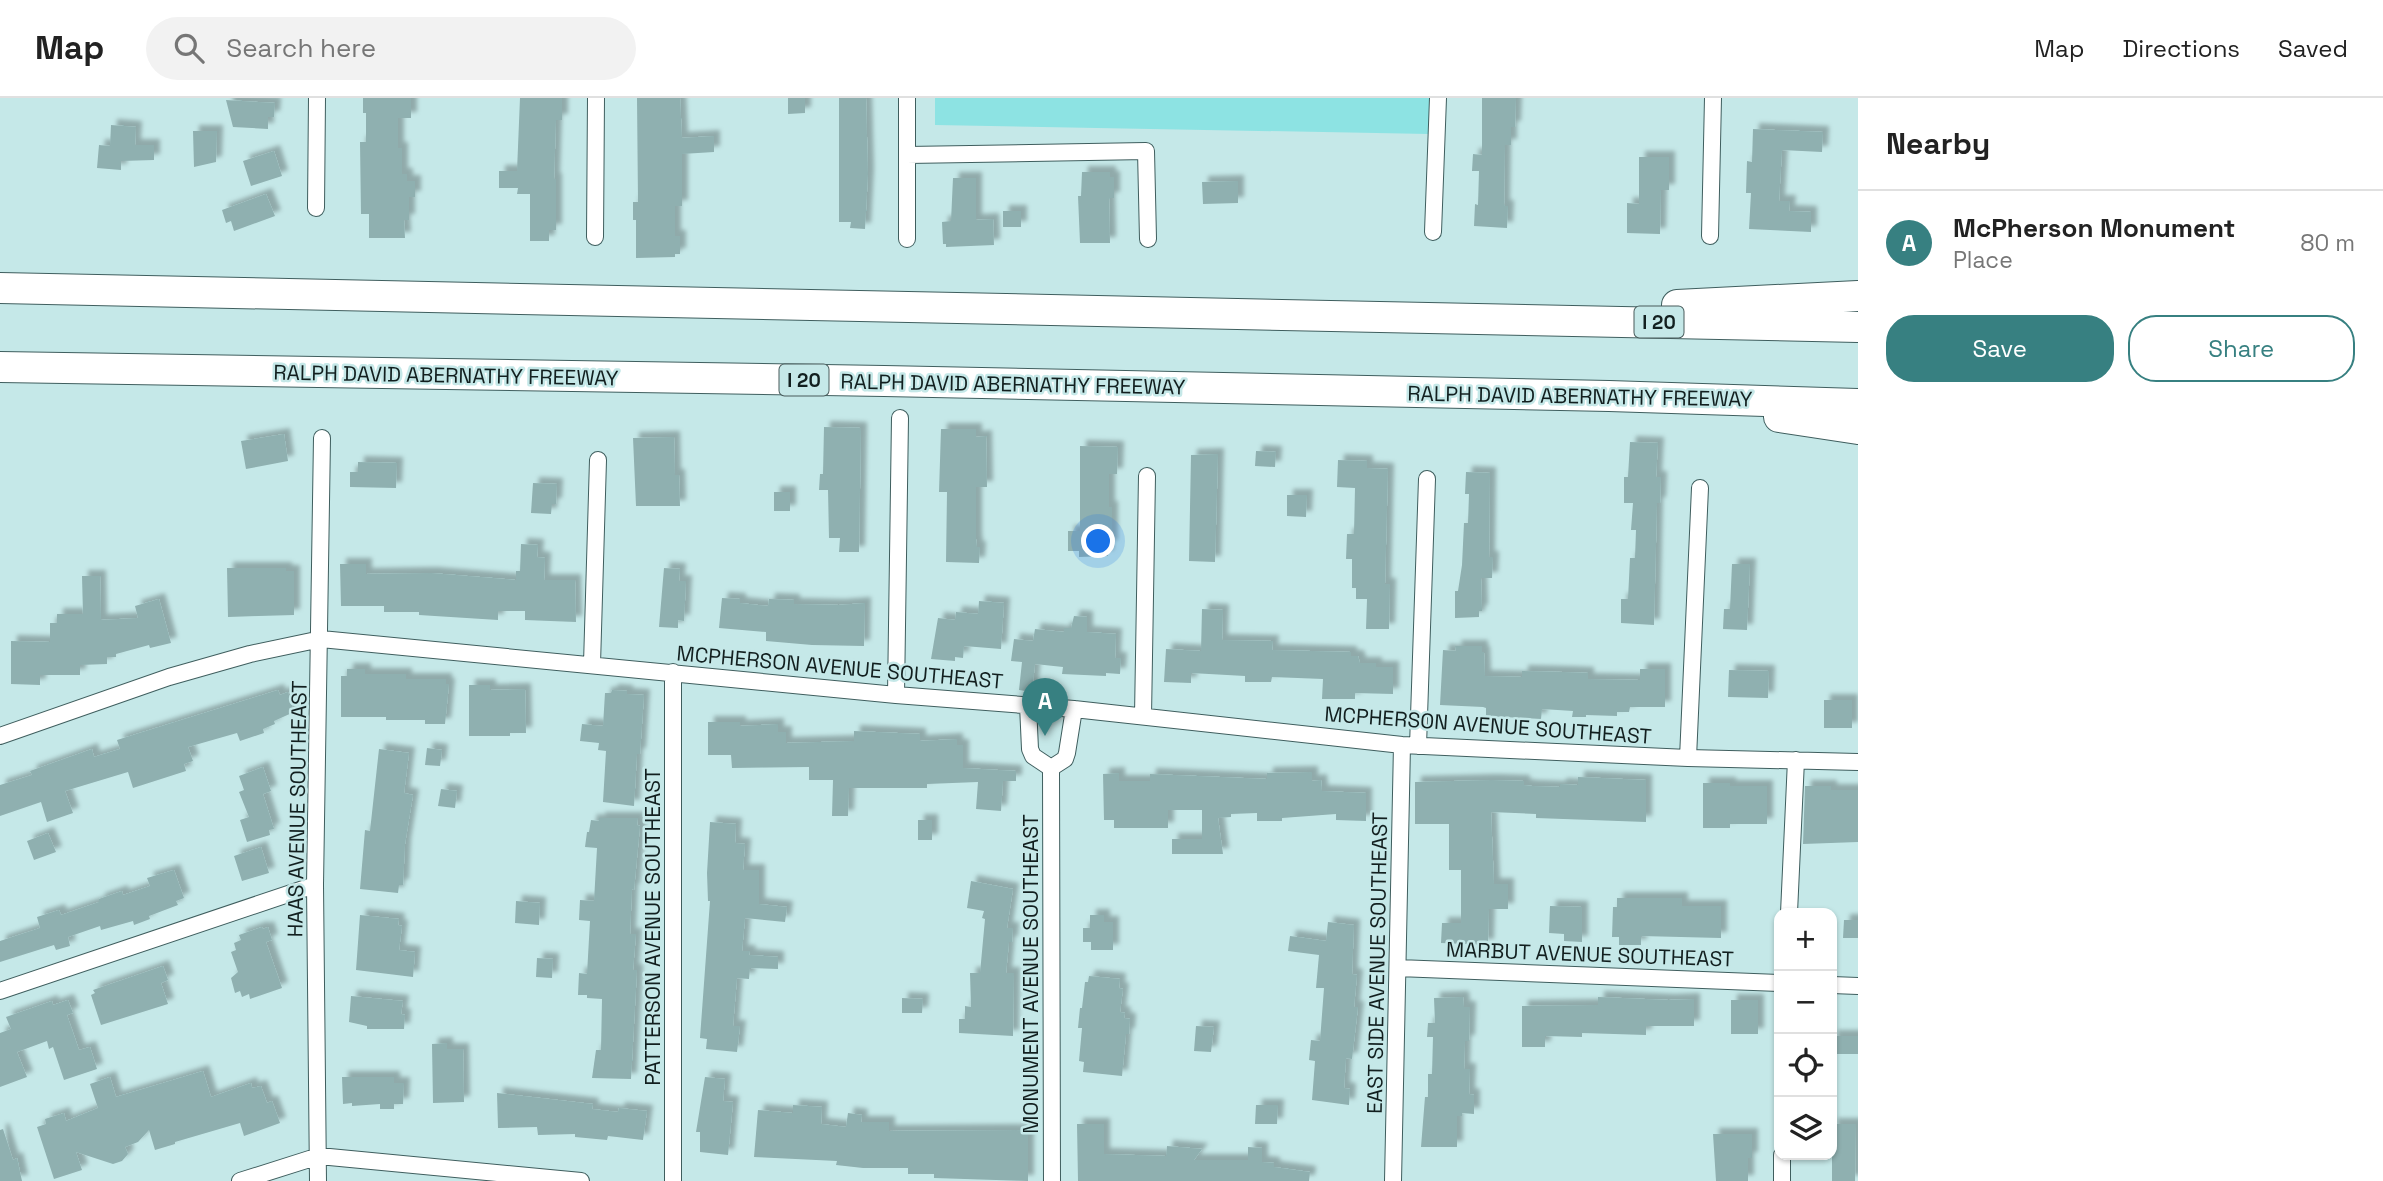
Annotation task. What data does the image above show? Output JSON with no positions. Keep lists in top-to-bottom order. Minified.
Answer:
{"streets":{"highway":["I 20","RALPH DAVID ABERNATHY FREEWAY"],"street":["MCPHERSON AVENUE SOUTHEAST","HAAS AVENUE SOUTHEAST","PATTERSON AVENUE SOUTHEAST","MARBUT AVENUE SOUTHEAST","EAST SIDE AVENUE SOUTHEAST","MONUMENT AVENUE SOUTHEAST"]},"crossings":[["MCPHERSON AVENUE SOUTHEAST","HAAS AVENUE SOUTHEAST"],["MCPHERSON AVENUE SOUTHEAST","PATTERSON AVENUE SOUTHEAST"],["MCPHERSON AVENUE SOUTHEAST","EAST SIDE AVENUE SOUTHEAST"],["MARBUT AVENUE SOUTHEAST","EAST SIDE AVENUE SOUTHEAST"]],"page":{"header":"Map","search":"Search here","nav":["Map","Directions","Saved"],"heading":"Nearby","list":[{"mark":"A","name":"McPherson Monument","note":"Place","value":"80 m"}],"buttons":["Save","Share"],"pins":"A","map_buttons":["+","−"]}}
